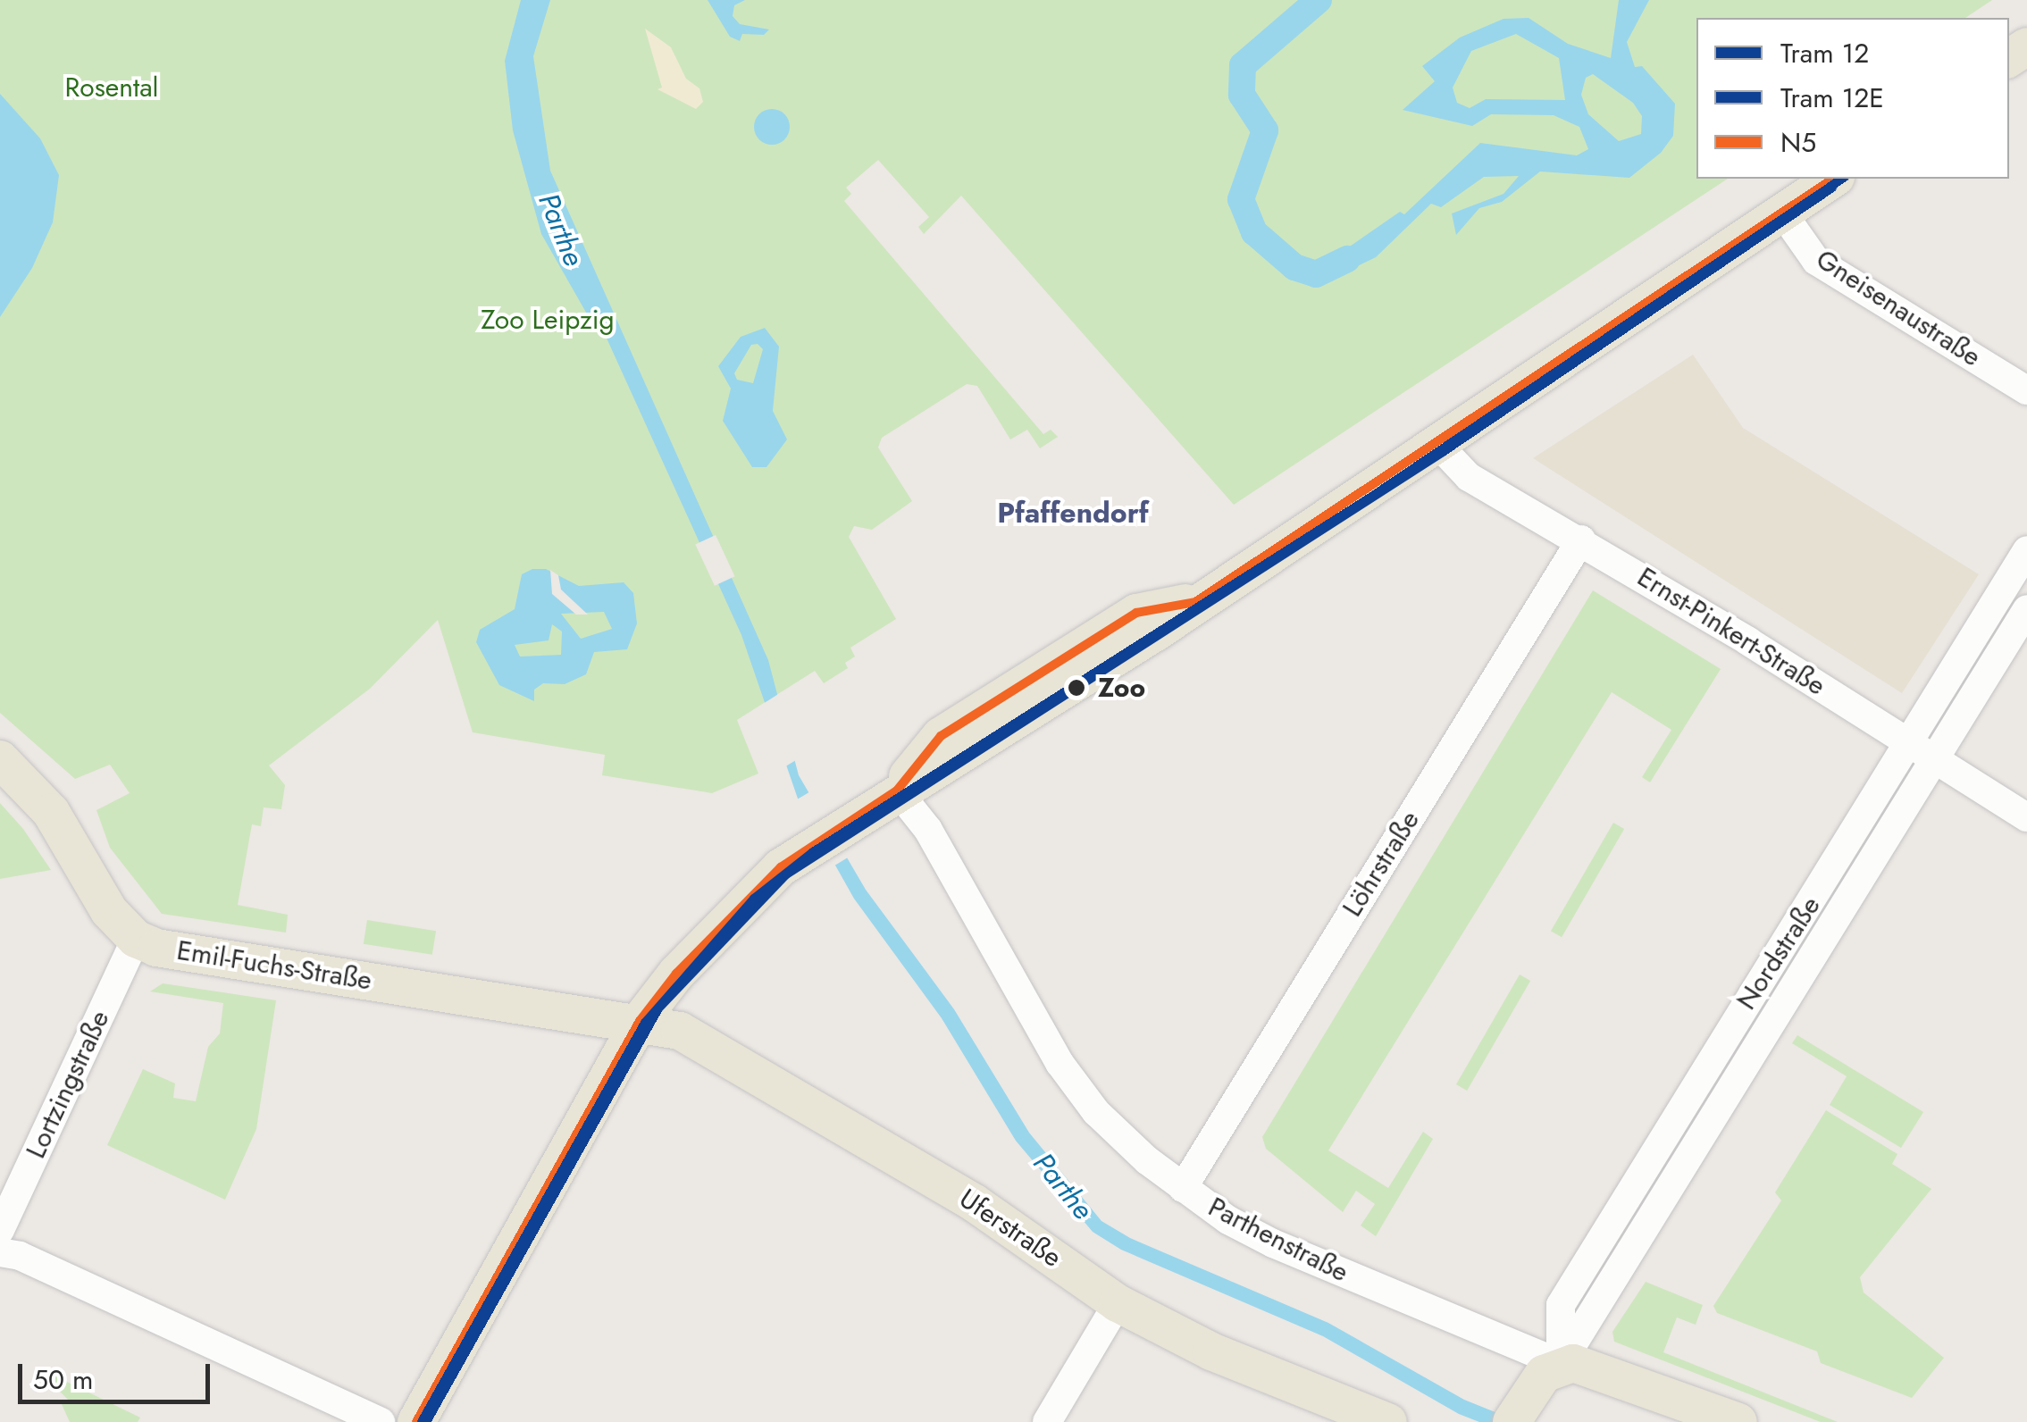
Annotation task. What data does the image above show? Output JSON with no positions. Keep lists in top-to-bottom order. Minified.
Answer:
{"streets":{"main road":["Nordstraße","Emil-Fuchs-Straße","Uferstraße","Parthenstraße"],"street":["Gneisenaustraße","Ernst-Pinkert-Straße","Löhrstraße","Lortzingstraße"]},"crossings":[["Ernst-Pinkert-Straße","Löhrstraße"],["Ernst-Pinkert-Straße","Nordstraße"],["Löhrstraße","Parthenstraße"],["Nordstraße","Parthenstraße"],["Emil-Fuchs-Straße","Lortzingstraße"],["Emil-Fuchs-Straße","Uferstraße"]],"districts":["Pfaffendorf"],"water":["Parthe"],"parks":["Rosental","Zoo Leipzig"],"places":["Zoo"],"lines":["tram line 12","transit line N5","tram line 12E"],"legend":["Tram 12","Tram 12E","N5"],"scale_bar":"50 m"}
